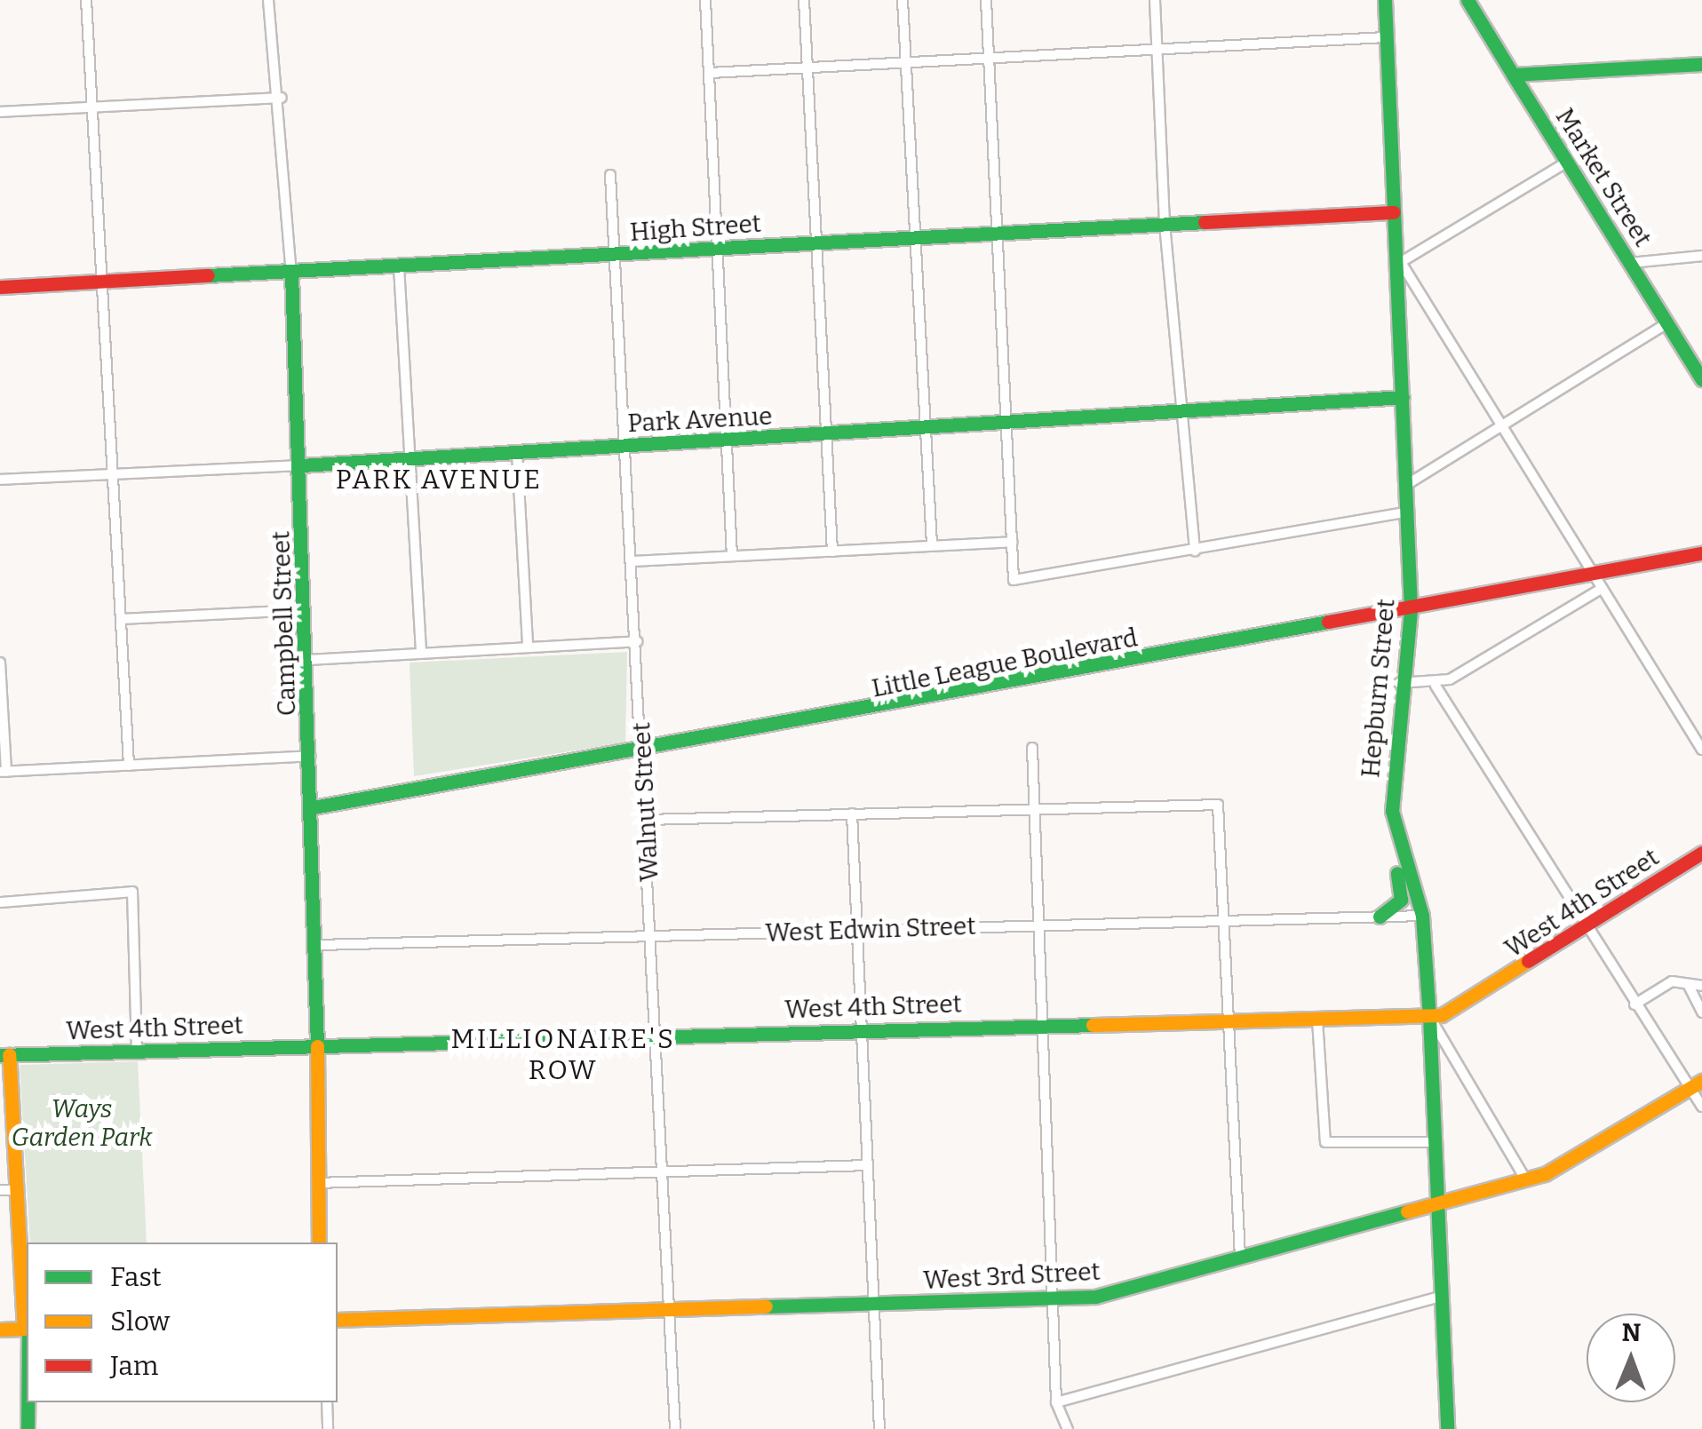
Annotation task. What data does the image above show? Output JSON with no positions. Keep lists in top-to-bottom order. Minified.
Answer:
{"streets":{"main road":["Market Street","High Street","Park Avenue","Campbell Street","Little League Boulevard","Hepburn Street","West 4th Street","West 3rd Street"],"street":["Walnut Street","West Edwin Street"]},"crossings":[["High Street","Campbell Street"],["High Street","Hepburn Street"],["High Street","Walnut Street"],["Park Avenue","Campbell Street"],["Park Avenue","Hepburn Street"],["Park Avenue","Walnut Street"],["Campbell Street","Little League Boulevard"],["Campbell Street","West 4th Street"],["Campbell Street","West Edwin Street"],["Little League Boulevard","Hepburn Street"],["Little League Boulevard","Walnut Street"],["Hepburn Street","West 4th Street"],["Hepburn Street","West Edwin Street"],["Hepburn Street","West 3rd Street"],["Walnut Street","West 4th Street"],["Walnut Street","West Edwin Street"],["Walnut Street","West 3rd Street"]],"districts":["PARK AVENUE","MILLIONAIRE'S ROW"],"parks":["Ways Garden Park"],"legend":["Fast","Slow","Jam"],"north":"top"}
